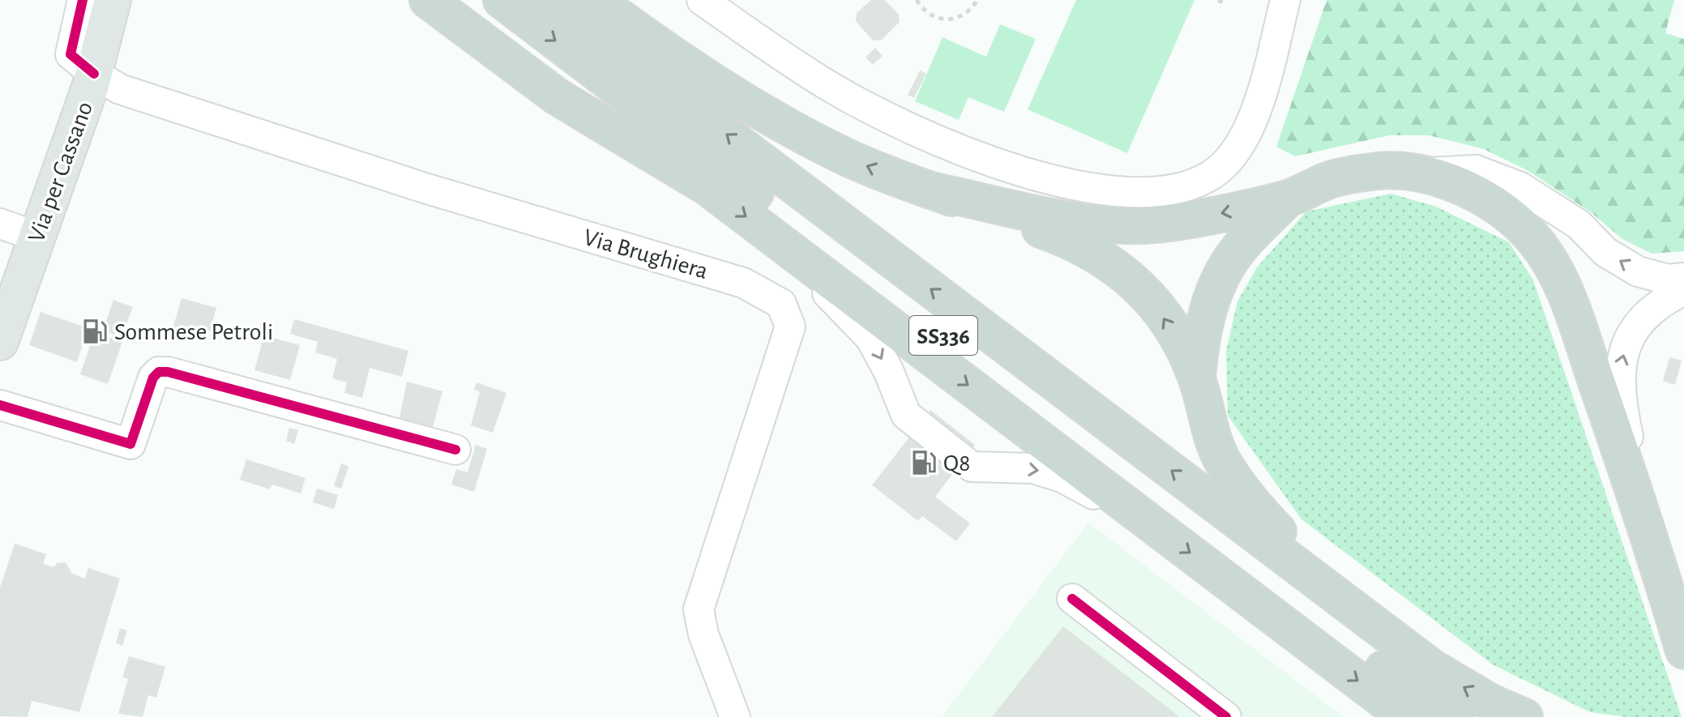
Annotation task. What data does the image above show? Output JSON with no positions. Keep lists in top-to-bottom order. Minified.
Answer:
{"streets":{"highway":["SS336"],"main road":["Via per Cassano"],"street":["Via Brughiera"]},"crossings":[["Via per Cassano","Via Brughiera"]],"places":{"fuel station":["Sommese Petroli","Q8"]}}
